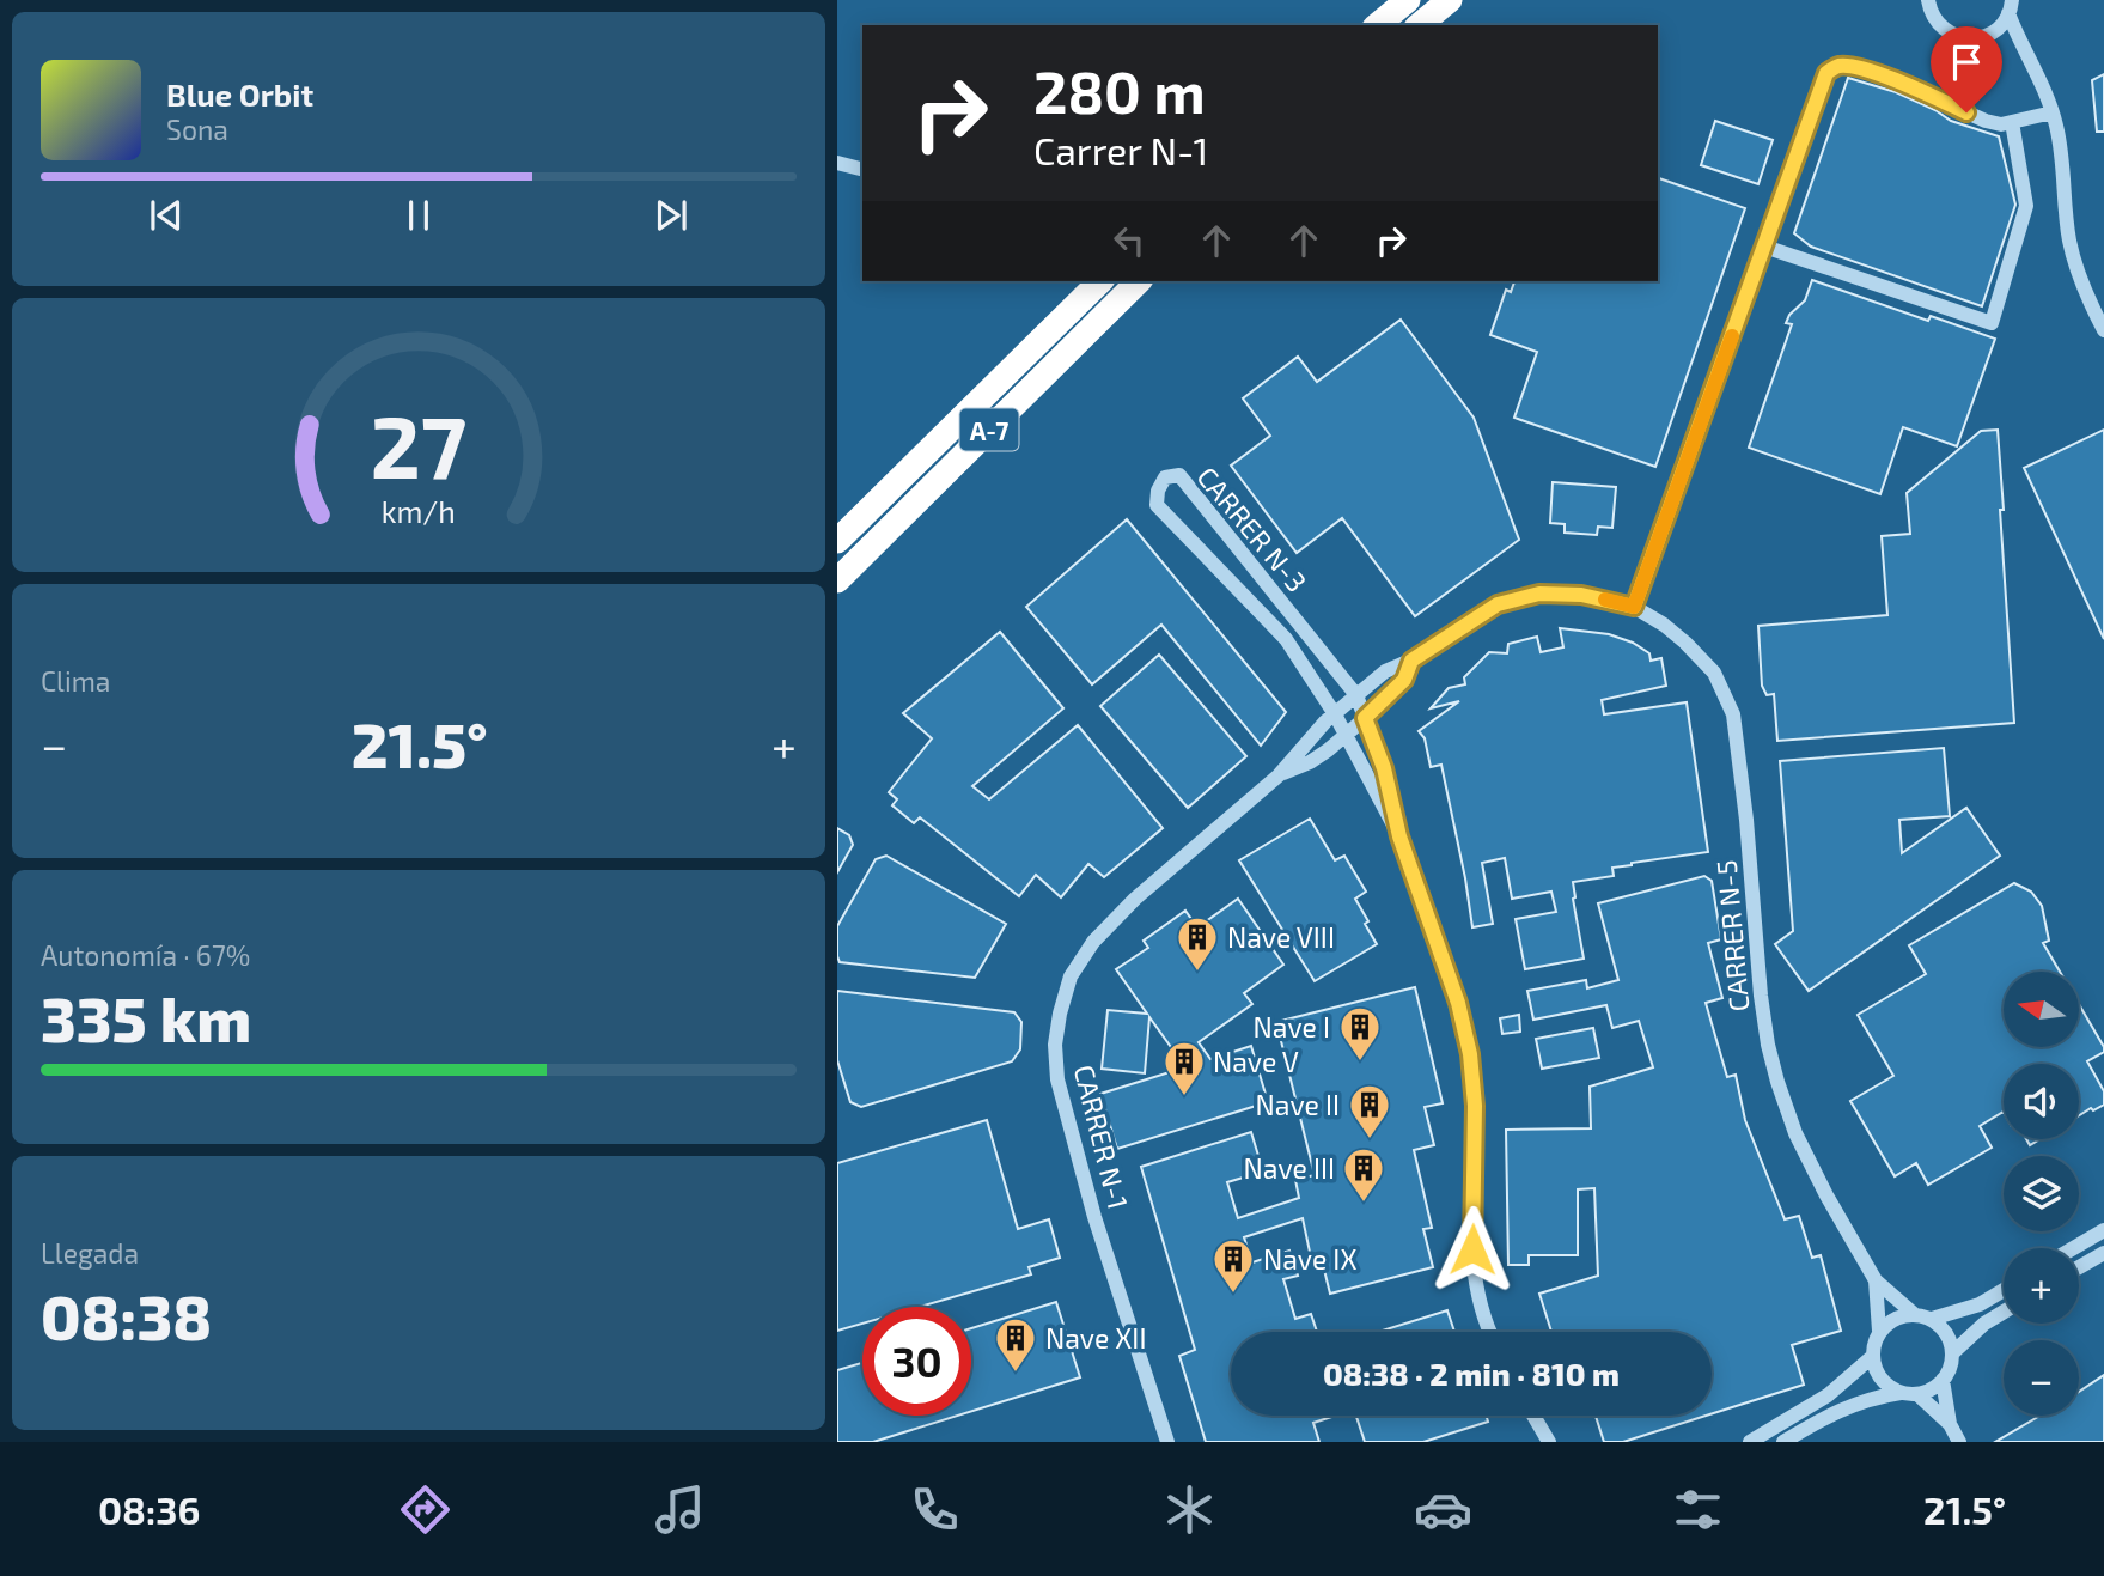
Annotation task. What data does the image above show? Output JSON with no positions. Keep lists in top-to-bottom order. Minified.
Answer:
{"streets":{"highway":["A-7"],"street":["CARRER N-3","CARRER N-5","CARRER N-1"]},"crossings":[["CARRER N-3","CARRER N-1"],["CARRER N-5","CARRER N-1"]],"places":{"building":["Nave VIII","Nave I","Nave V","Nave II","Nave III","Nave IX","Nave XII"]},"north":"left","page":{"turn":["280 m","Carrer N-1"],"song":["Blue Orbit","Sona"],"tile":["Clima",["Autonomía · 67%","335 km"],["Llegada","08:38"]],"heat":["−","21.5°","+"],"map_buttons":["+","−"],"limit":"30","trip":"08:38 · 2 min · 810 m","tabs":["08:36","21.5°"],"gauge":["27","km/h"]}}
